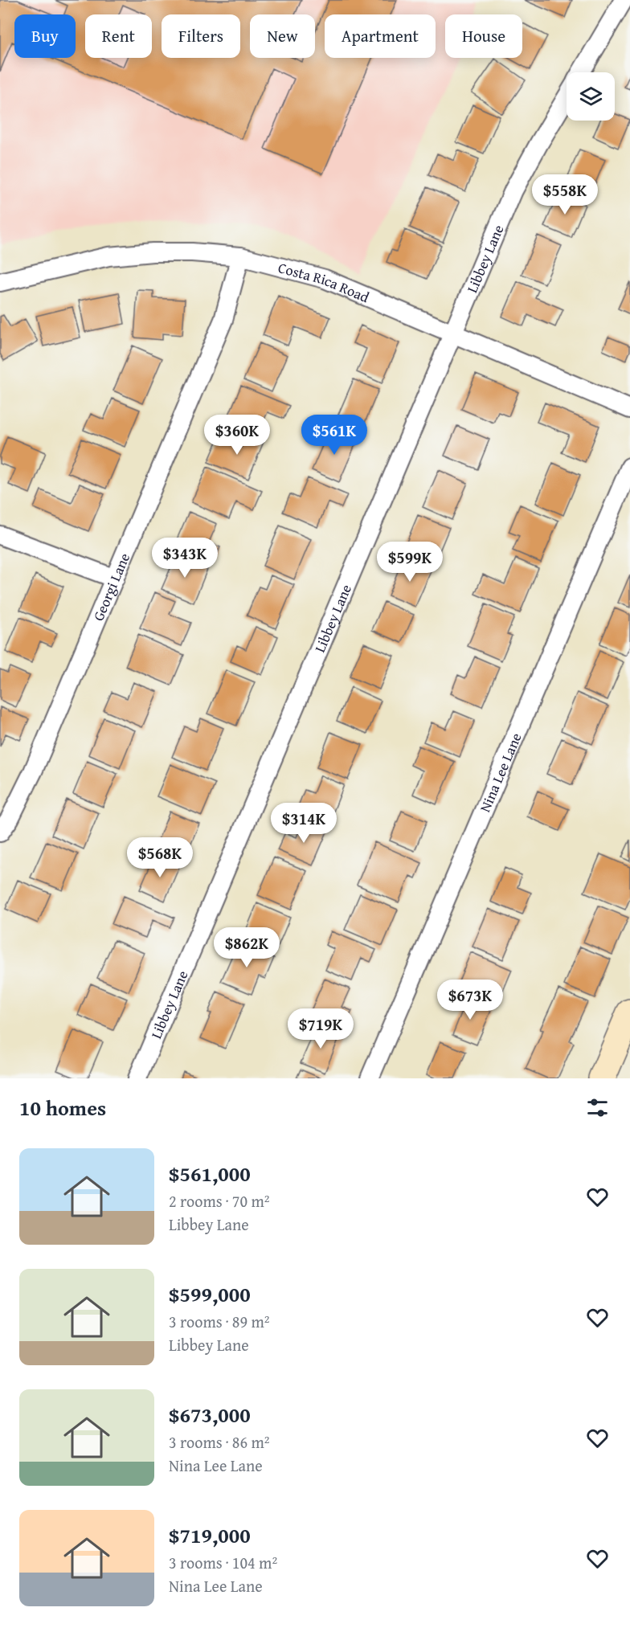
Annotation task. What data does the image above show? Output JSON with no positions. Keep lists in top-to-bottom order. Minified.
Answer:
{"streets":{"street":["Libbey Lane","Costa Rica Road","Georgi Lane","Nina Lee Lane"]},"crossings":[["Libbey Lane","Costa Rica Road"],["Costa Rica Road","Georgi Lane"]],"page":{"chip":["Buy","Rent","Filters","New","Apartment","House"],"price":["$558K","$360K","$561K","$343K","$599K","$314K","$568K","$862K","$673K","$719K"],"heading":"10 homes","list":[{"name":"$561,000","note":"2 rooms · 70 m² · Libbey Lane"},{"name":"$599,000","note":"3 rooms · 89 m² · Libbey Lane"},{"name":"$673,000","note":"3 rooms · 86 m² · Nina Lee Lane"},{"name":"$719,000","note":"3 rooms · 104 m² · Nina Lee Lane"}]}}
